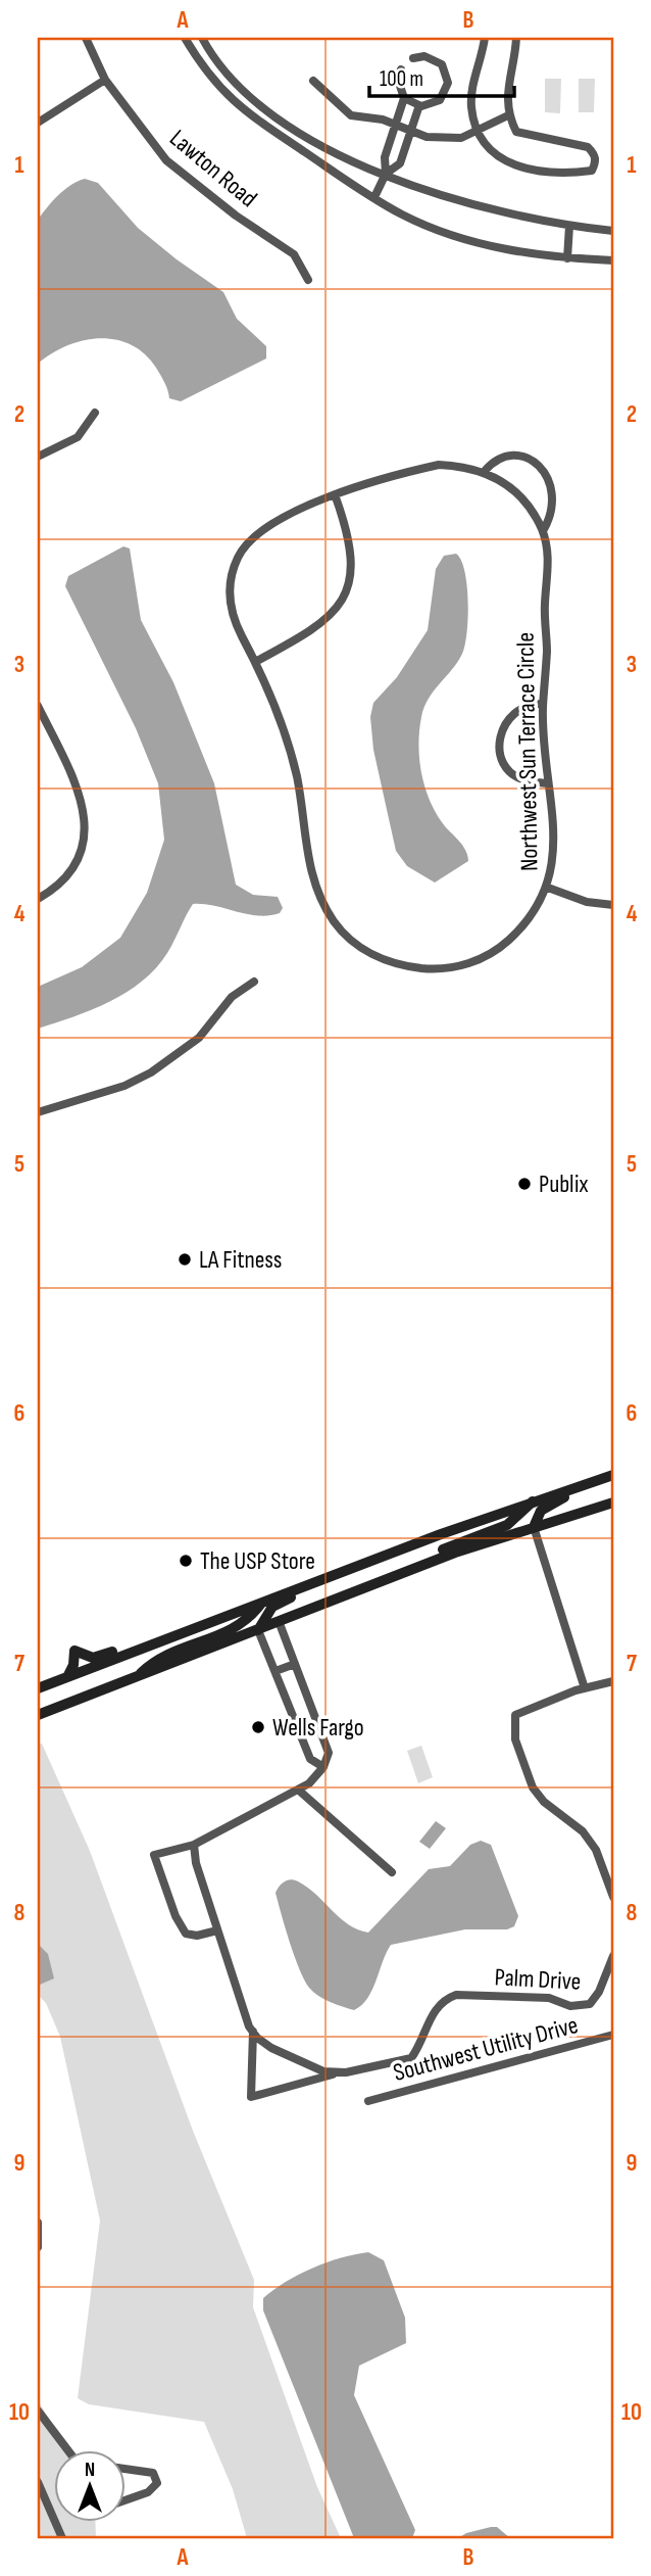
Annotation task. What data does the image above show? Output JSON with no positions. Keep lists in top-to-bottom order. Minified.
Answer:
{"streets":{"street":["Lawton Road","Northwest Sun Terrace Circle","Palm Drive","Southwest Utility Drive"]},"places":["Publix","LA Fitness","The USP Store","Wells Fargo"],"scale_bar":"100 m","north":"top","grid":{"columns":["A","B"],"rows":["1","2","3","4","5","6","7","8","9","10"]}}
